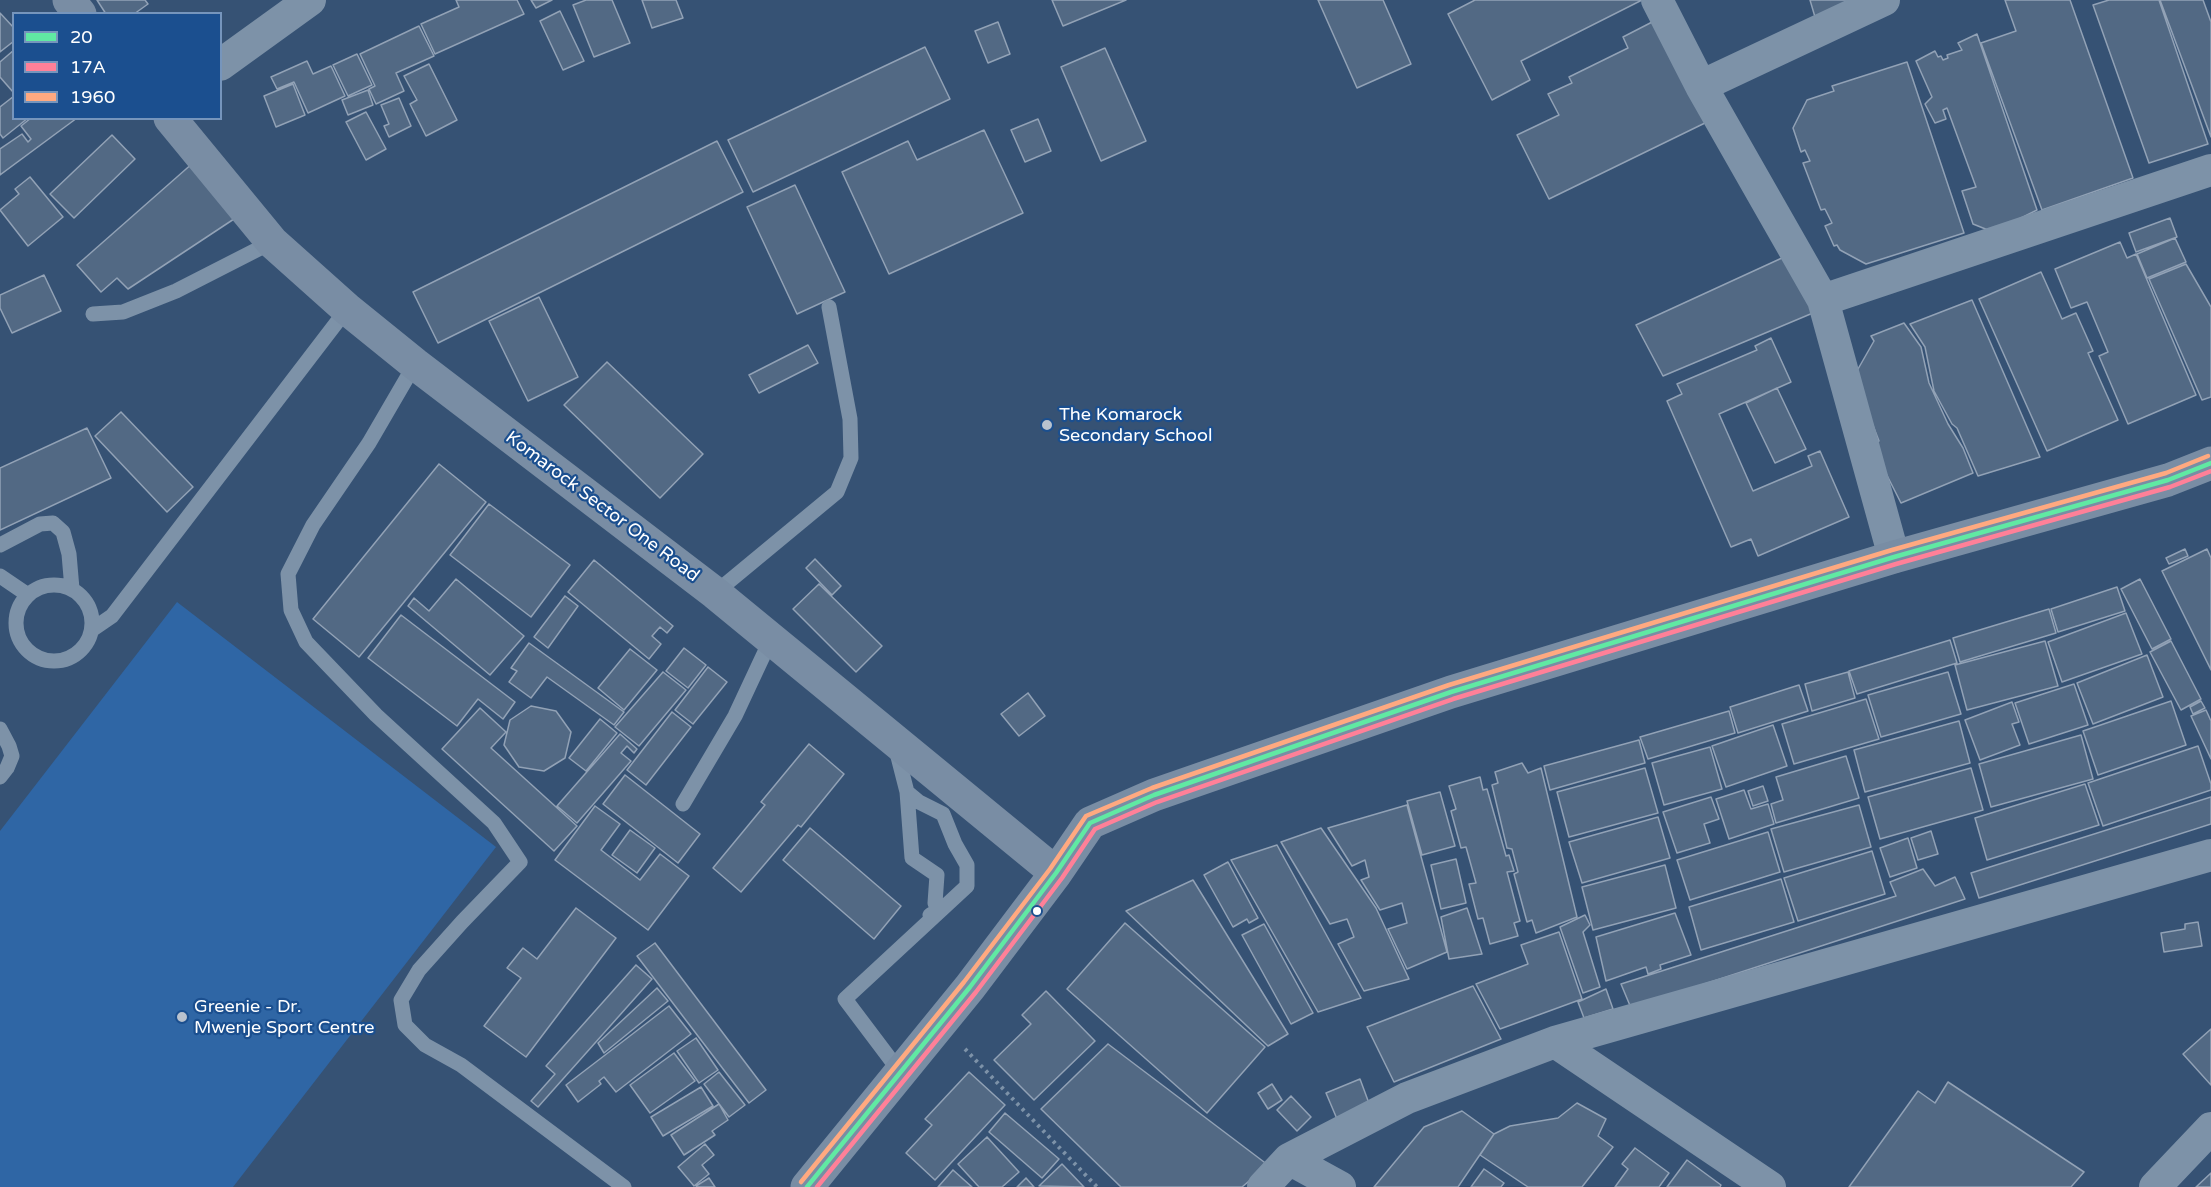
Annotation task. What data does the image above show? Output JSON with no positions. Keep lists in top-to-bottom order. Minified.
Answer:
{"streets":{"main road":["Komarock Sector One Road"]},"places":["The Komarock Secondary School","Greenie - Dr. Mwenje Sport Centre"],"lines":["transit line 1960","transit line 20","transit line 17A"],"legend":["20","17A","1960"]}
